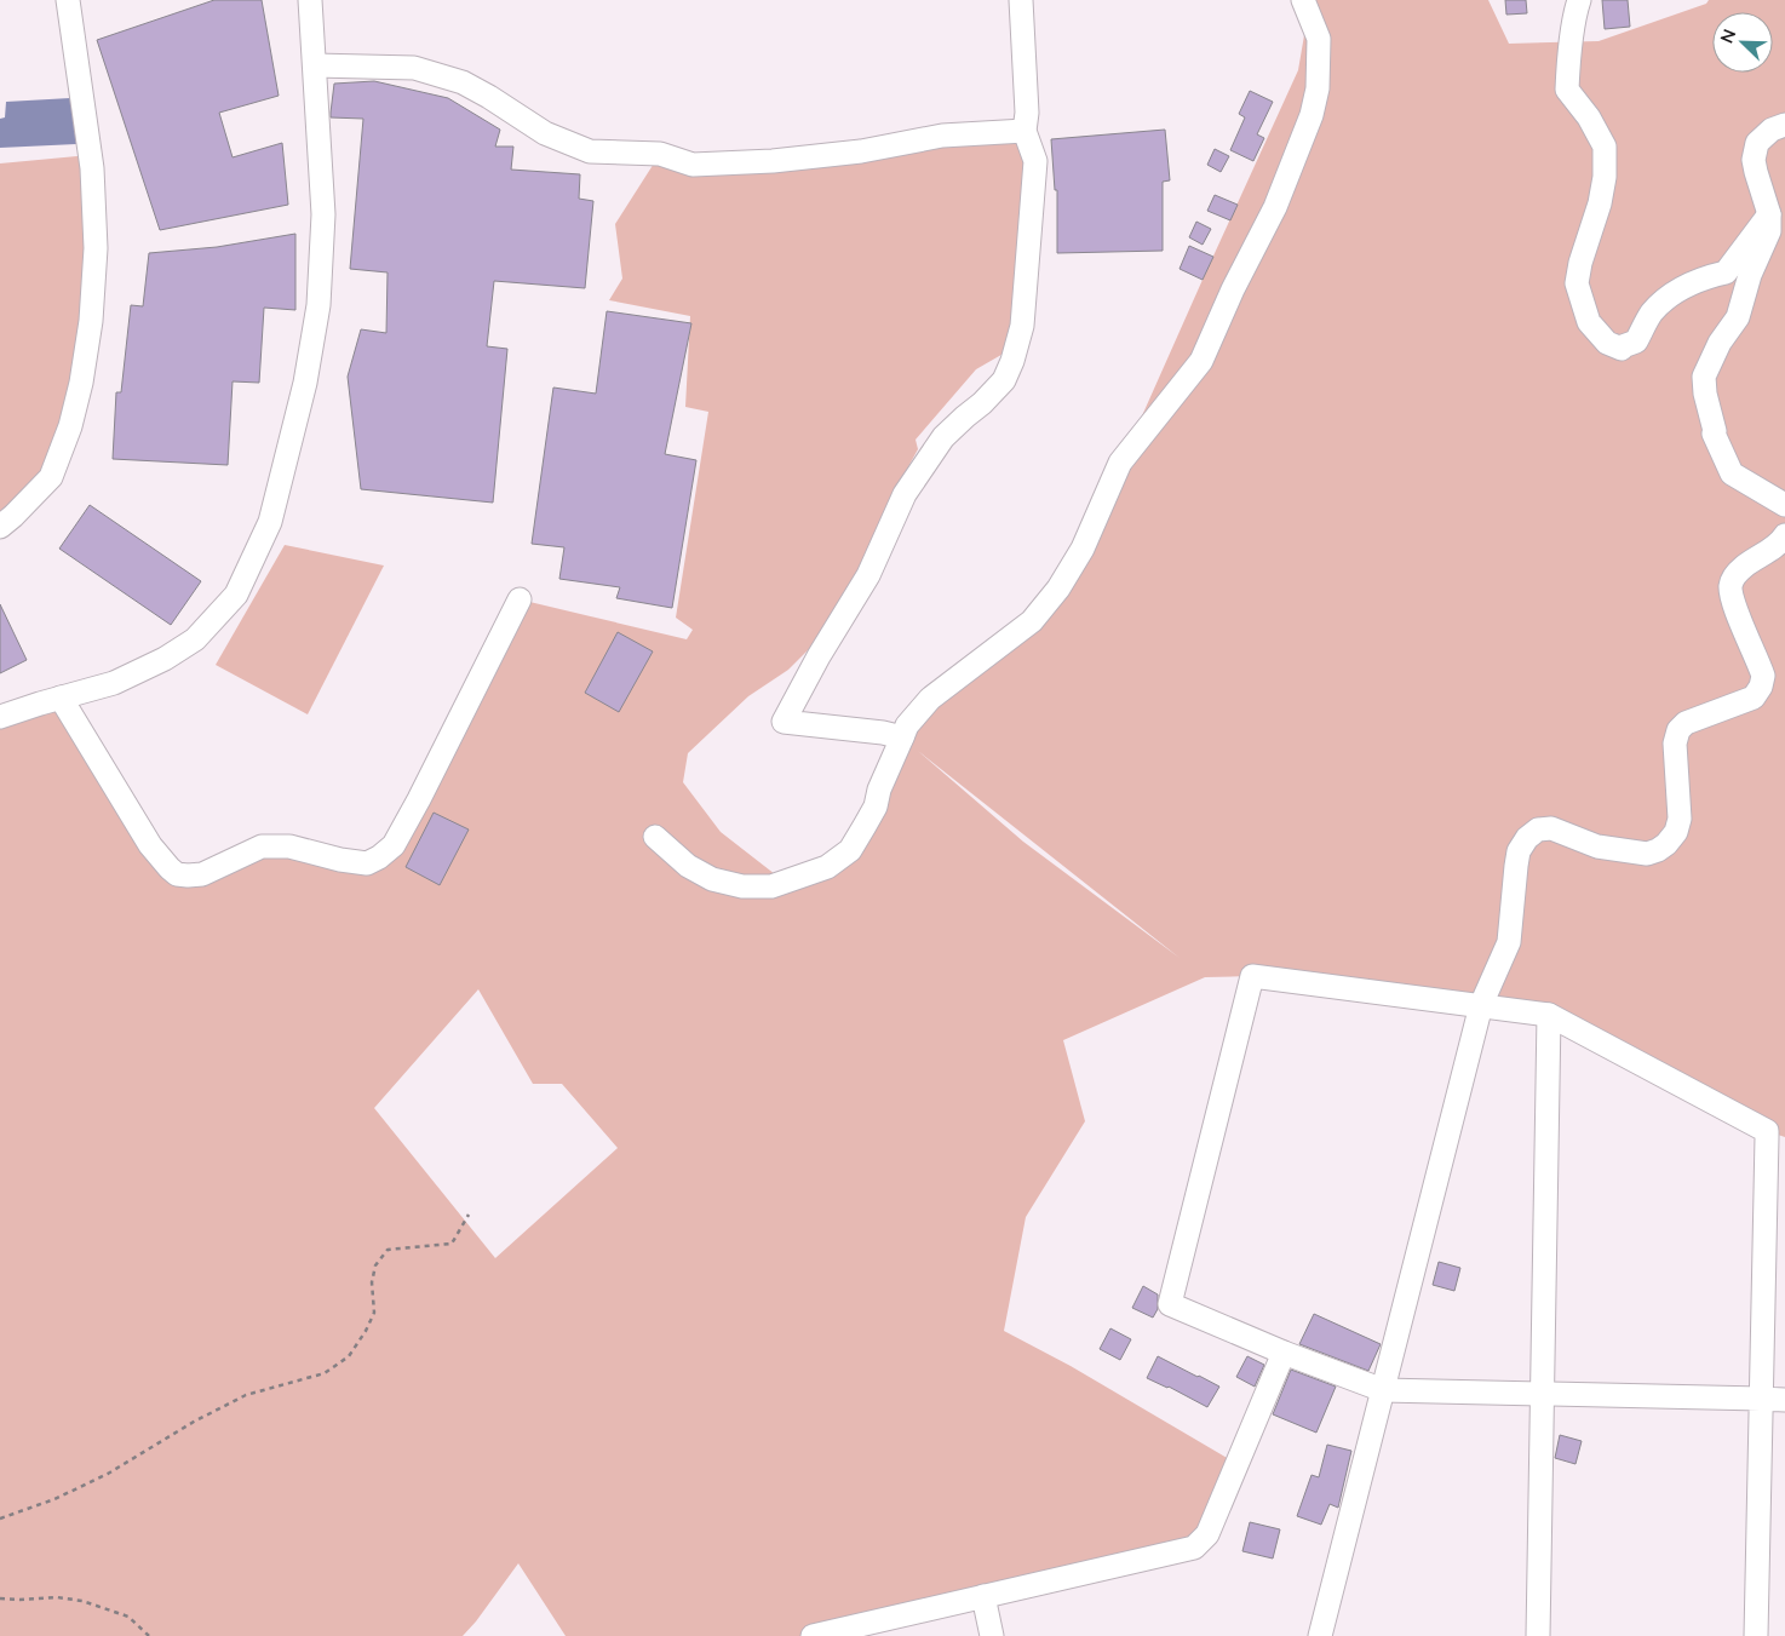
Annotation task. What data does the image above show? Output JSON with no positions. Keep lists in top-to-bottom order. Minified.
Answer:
{"north":"top left"}
